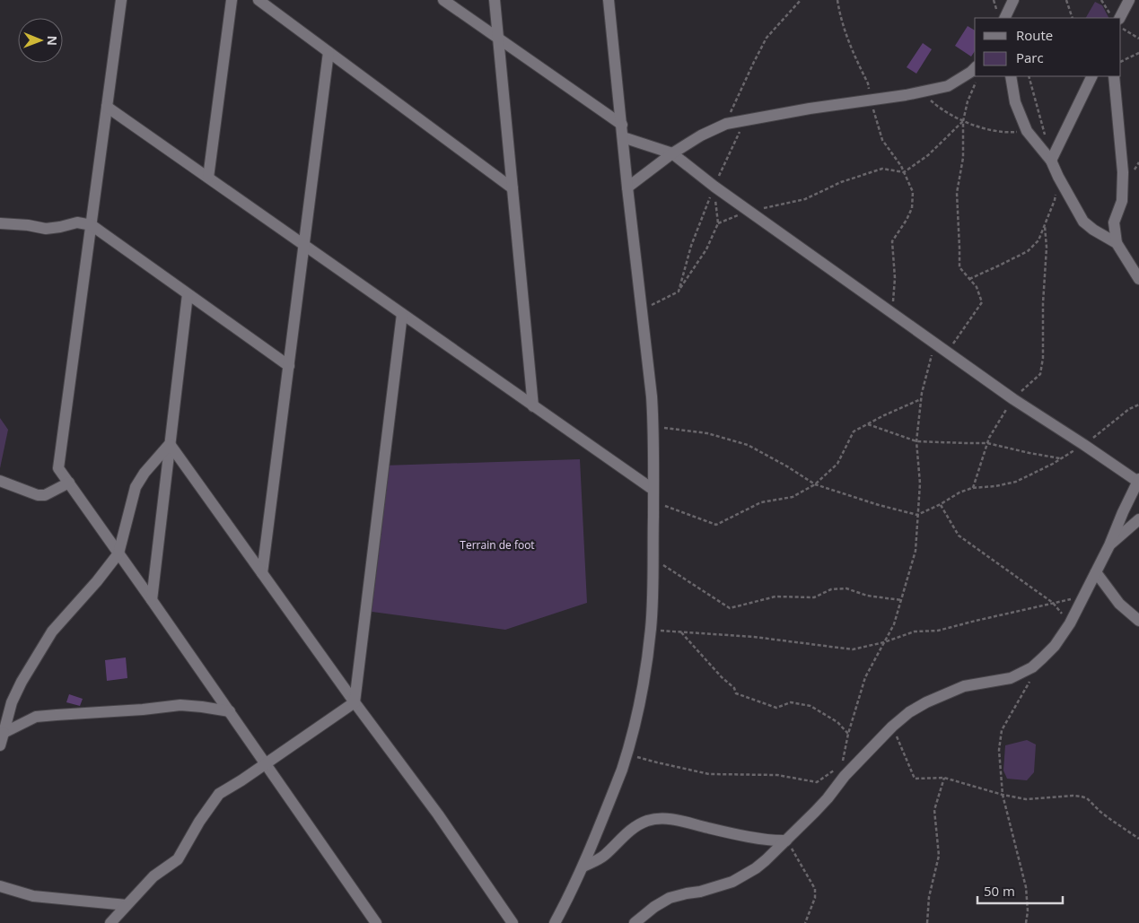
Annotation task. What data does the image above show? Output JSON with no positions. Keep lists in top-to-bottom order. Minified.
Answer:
{"parks":["Terrain de foot"],"legend":["Route","Parc"],"scale_bar":"50 m","north":"right"}
